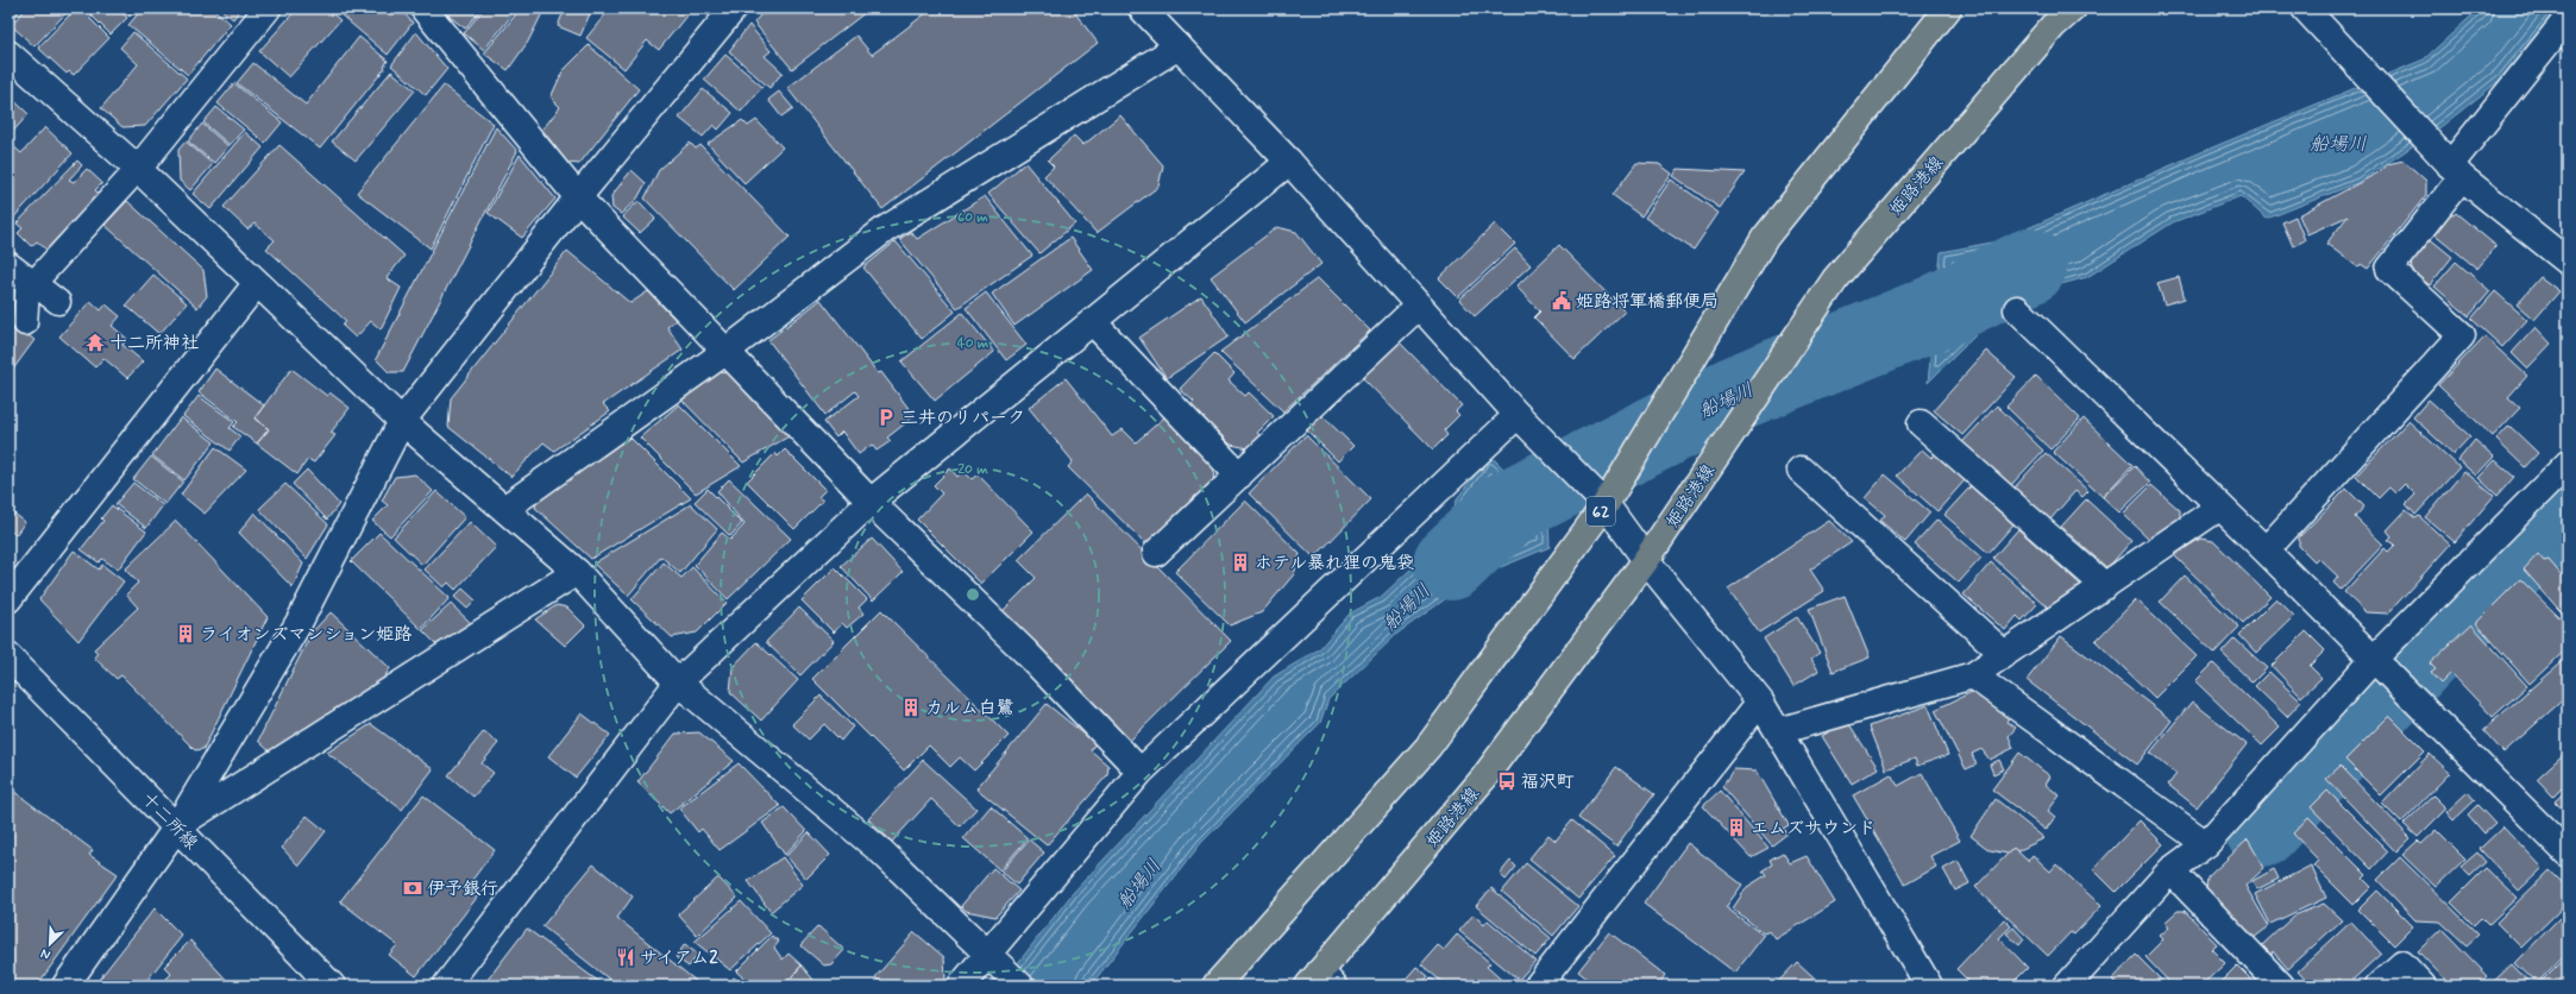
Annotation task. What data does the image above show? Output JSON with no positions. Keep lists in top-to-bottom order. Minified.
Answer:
{"streets":{"main road":["姫路港線","62"],"street":["十二所線"]},"water":["船場川"],"places":{"public building":["姫路将軍橋郵便局"],"temple":["十二所神社"],"parking":["三井のリパーク"],"building":["ホテル暴れ狸の鬼袋","ライオンズマンション姫路","カルム白鷺","エムズサウンド"],"bus stop":["福沢町"],"bank":["伊予銀行"],"restaurant":["サイアム2"]},"north":"bottom left","rings":["60 m","40 m","20 m"]}
